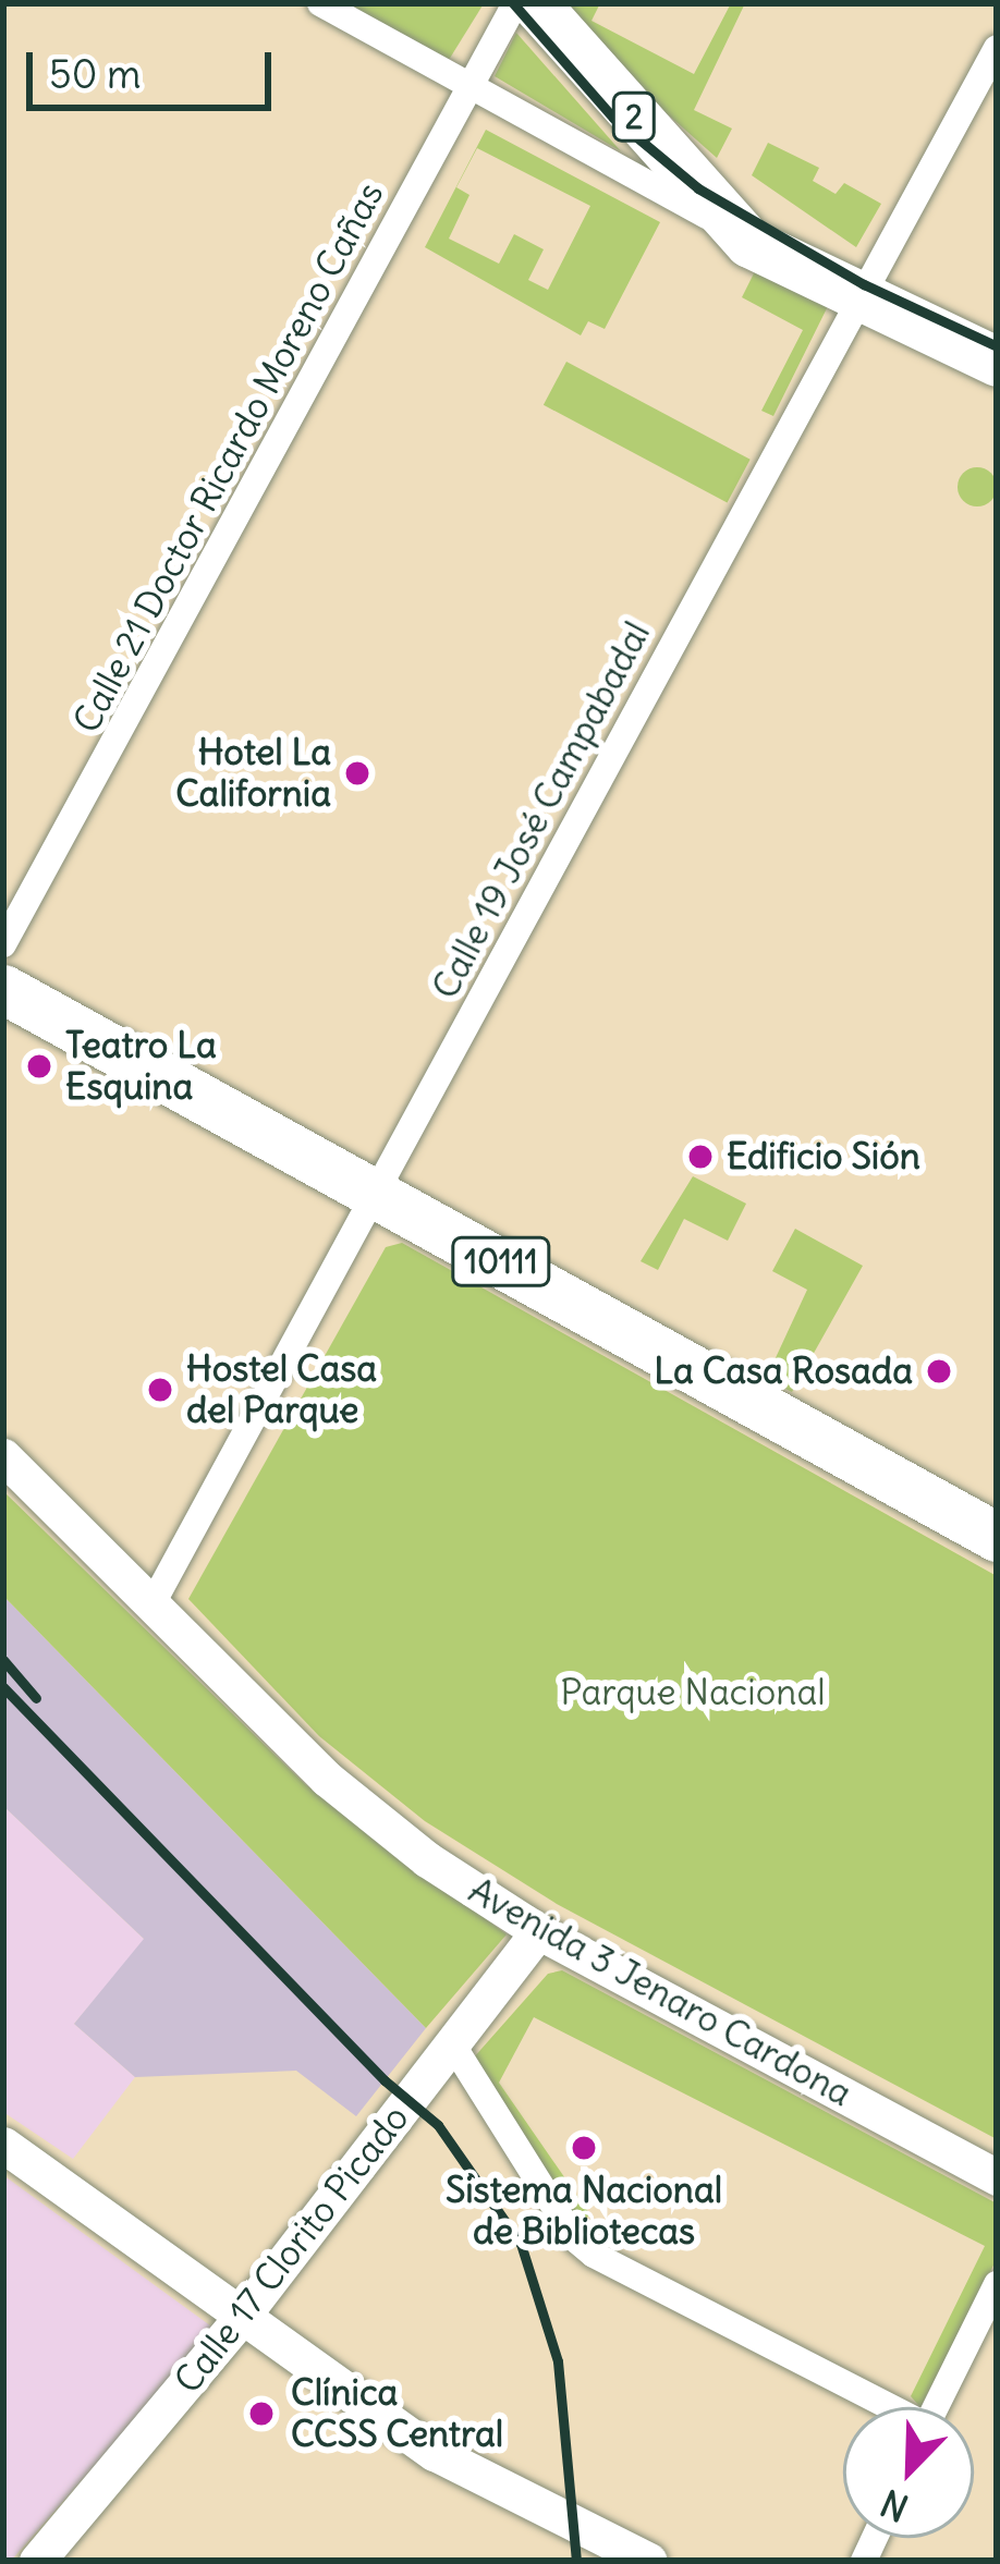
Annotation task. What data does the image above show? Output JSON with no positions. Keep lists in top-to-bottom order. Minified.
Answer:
{"streets":{"highway":["2","10111"],"street":["Calle 21 Doctor Ricardo Moreno Cañas","Calle 19 José Campabadal","Avenida 3 Jenaro Cardona","Calle 17 Clorito Picado"]},"crossings":[["2","Calle 19 José Campabadal"],["Calle 19 José Campabadal","10111"],["Calle 19 José Campabadal","Avenida 3 Jenaro Cardona"],["Avenida 3 Jenaro Cardona","Calle 17 Clorito Picado"]],"parks":["Parque Nacional"],"places":["Hotel La California","Teatro La Esquina","Edificio Sión","La Casa Rosada","Hostel Casa del Parque","Sistema Nacional de Bibliotecas","Clínica CCSS Central"],"scale_bar":"50 m","north":"bottom left"}
